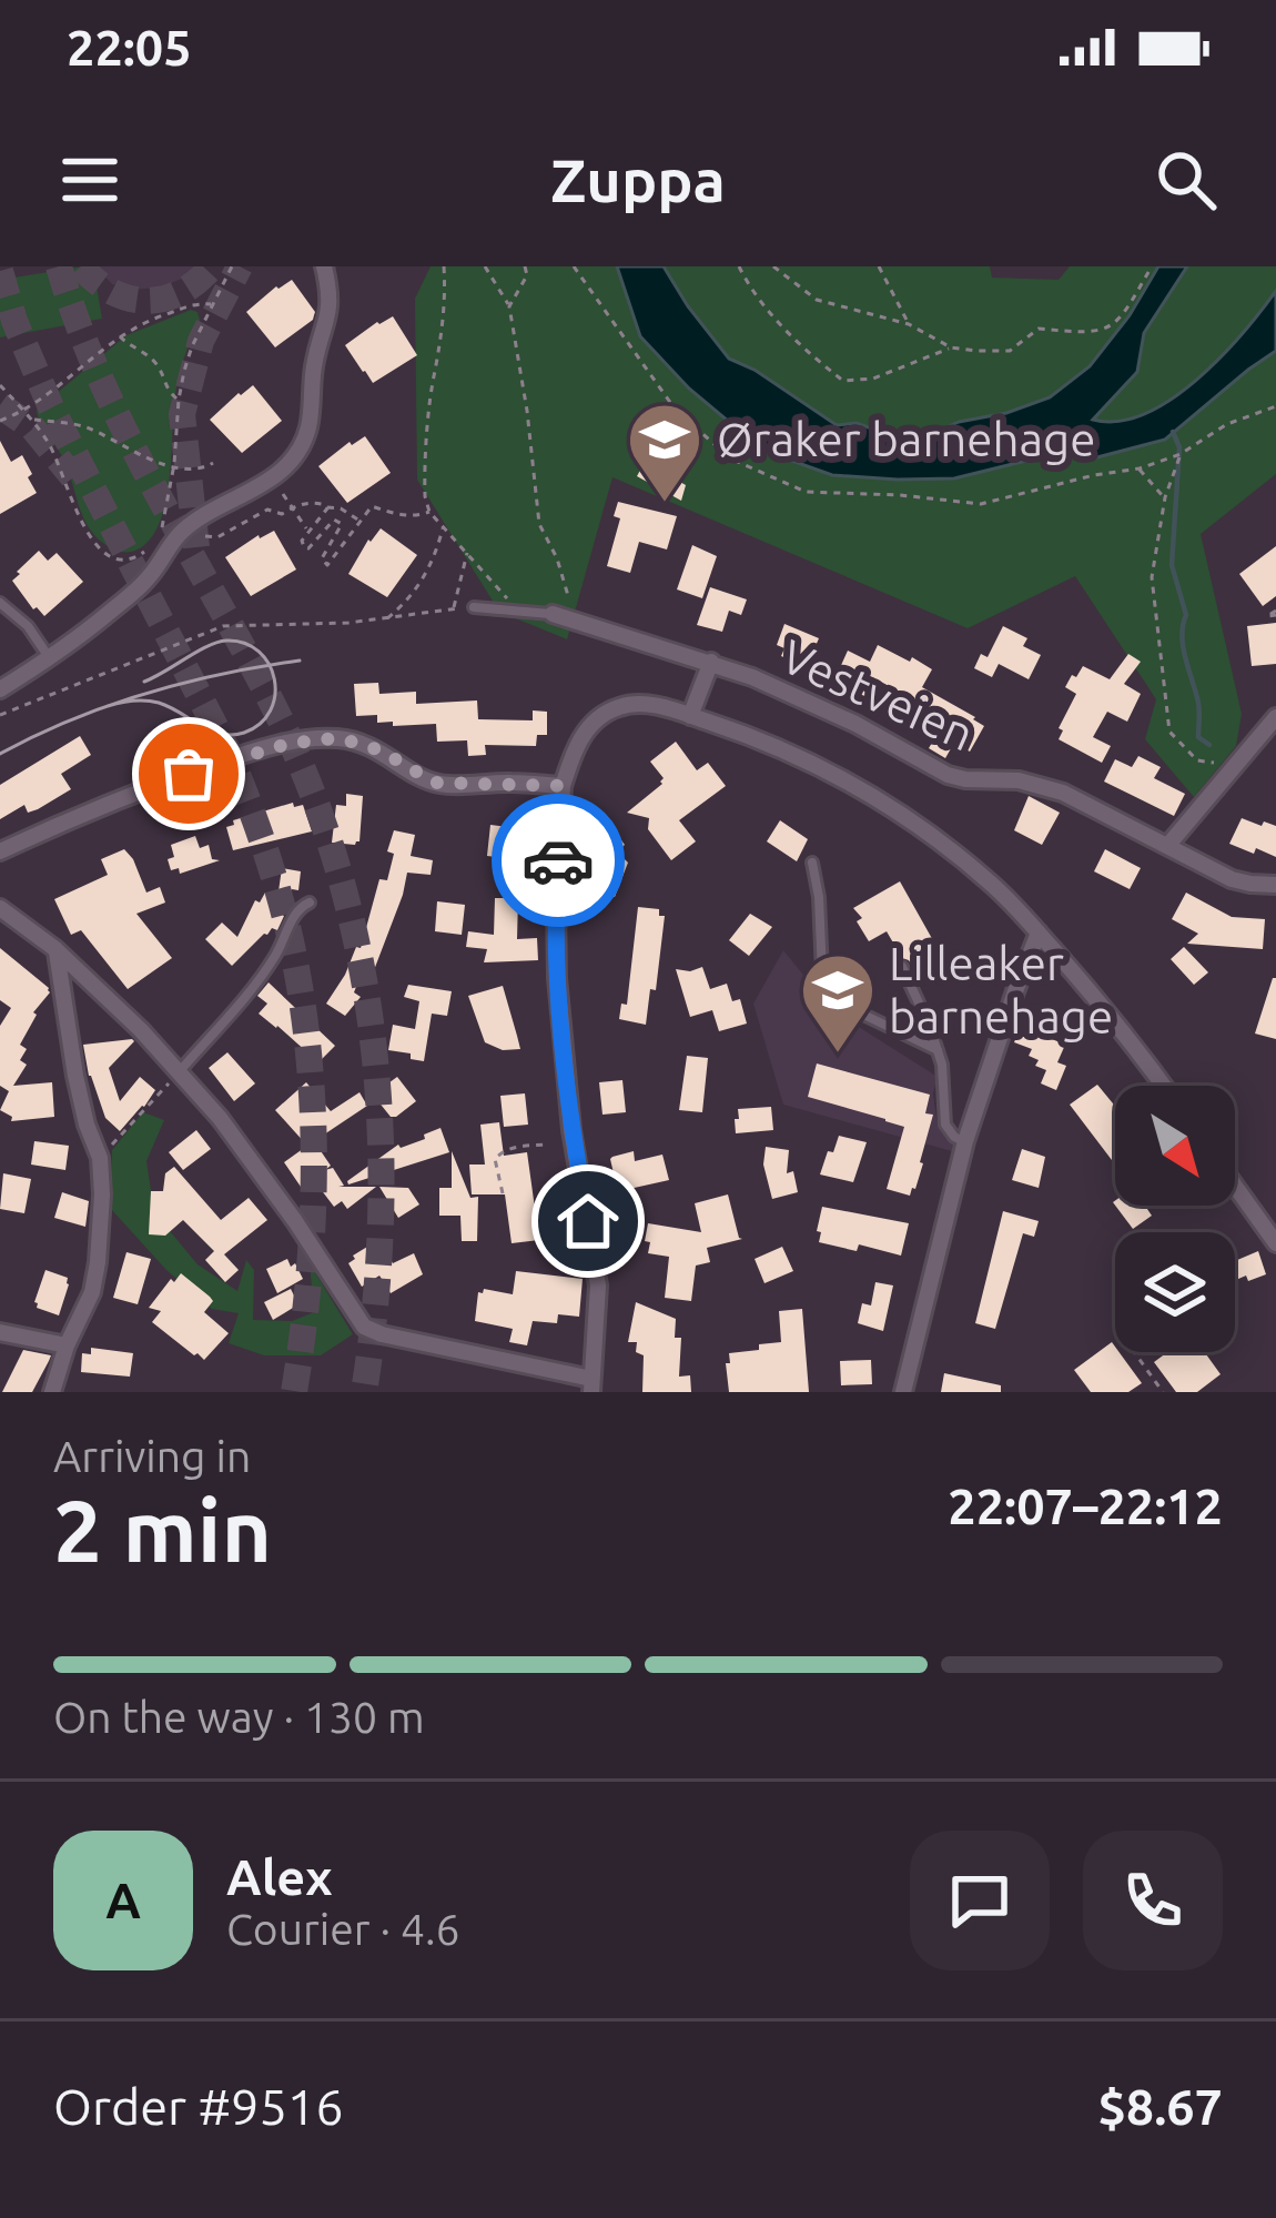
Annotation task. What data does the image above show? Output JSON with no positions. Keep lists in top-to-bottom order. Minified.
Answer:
{"streets":{"street":["Vestveien"]},"places":{"school or university":["Øraker barnehage","Lilleaker barnehage"]},"north":"bottom right","page":{"status":"22:05","header":"Zuppa","heading":["2 min","Arriving in","22:07–22:12"],"panel":["Alex","Courier · 4.6","Order #9516","$8.67"],"bar":"On the way · 130 m","round":"A"}}
